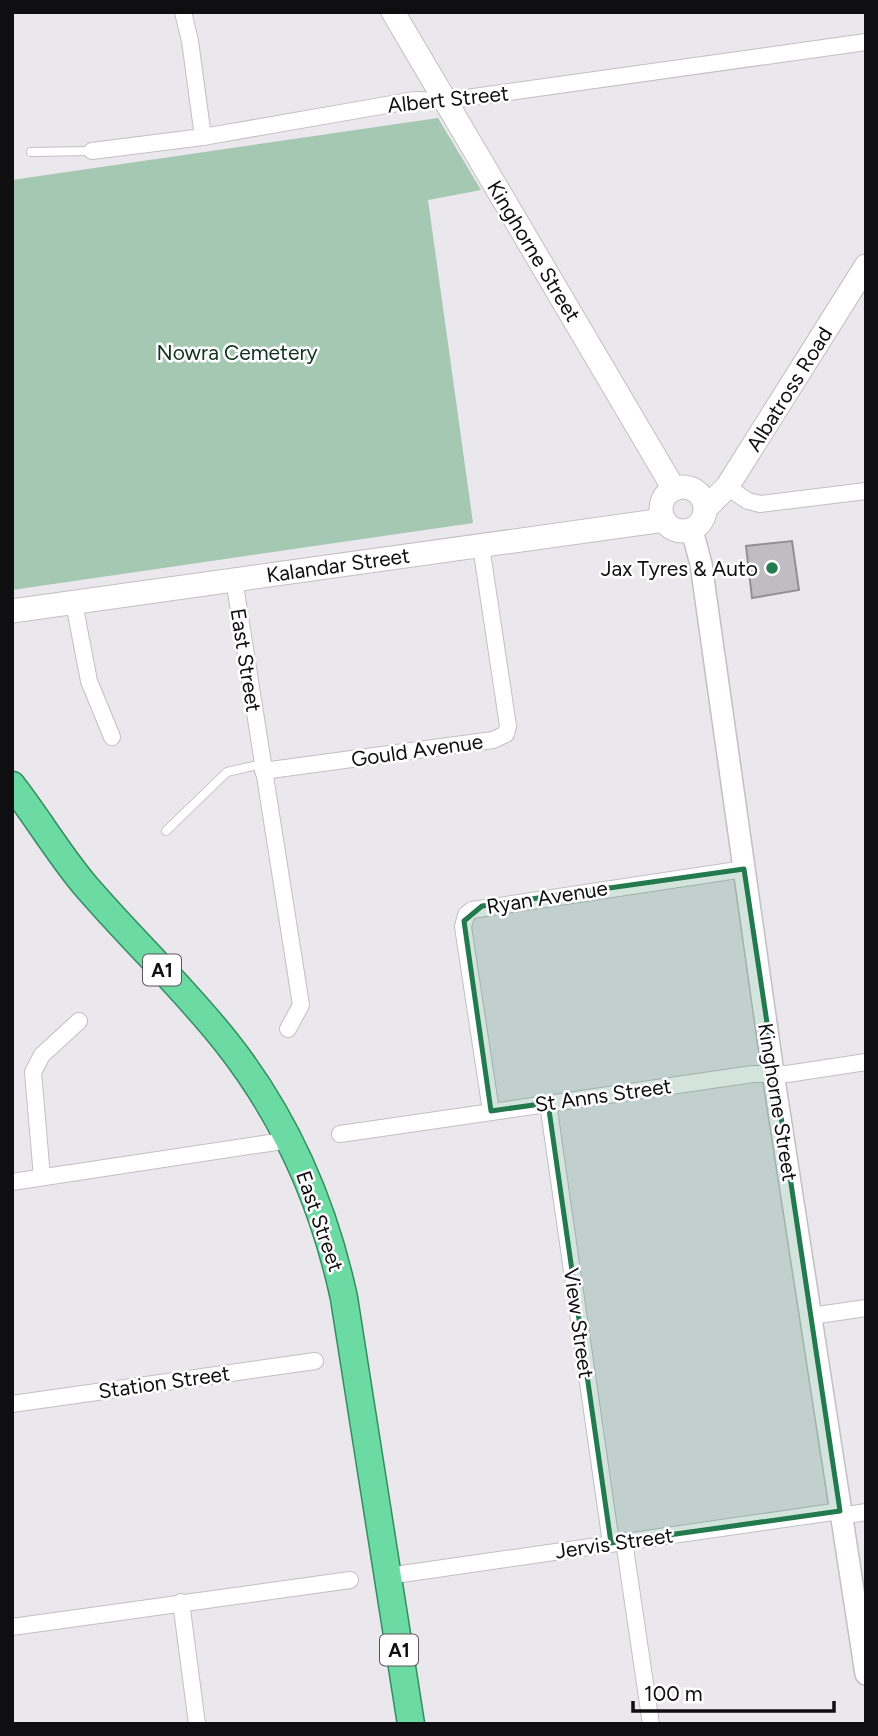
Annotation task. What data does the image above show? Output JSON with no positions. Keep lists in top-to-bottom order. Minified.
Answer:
{"streets":{"highway":["East Street","A1"],"main road":["Kinghorne Street","Albatross Road","Kalandar Street"],"street":["Albert Street","Gould Avenue","Ryan Avenue","St Anns Street","View Street","Station Street","Jervis Street"]},"crossings":[["Albert Street","Kinghorne Street"],["Kinghorne Street","Albatross Road"],["Kinghorne Street","Kalandar Street"],["Kinghorne Street","Ryan Avenue"],["Kinghorne Street","St Anns Street"],["Kinghorne Street","Jervis Street"],["Albatross Road","Kalandar Street"],["Kalandar Street","East Street"],["Kalandar Street","Gould Avenue"],["East Street","Gould Avenue"],["East Street","Jervis Street"],["Ryan Avenue","St Anns Street"],["St Anns Street","View Street"],["View Street","Jervis Street"]],"parks":["Nowra Cemetery"],"places":["Jax Tyres & Auto"],"scale_bar":"100 m"}
